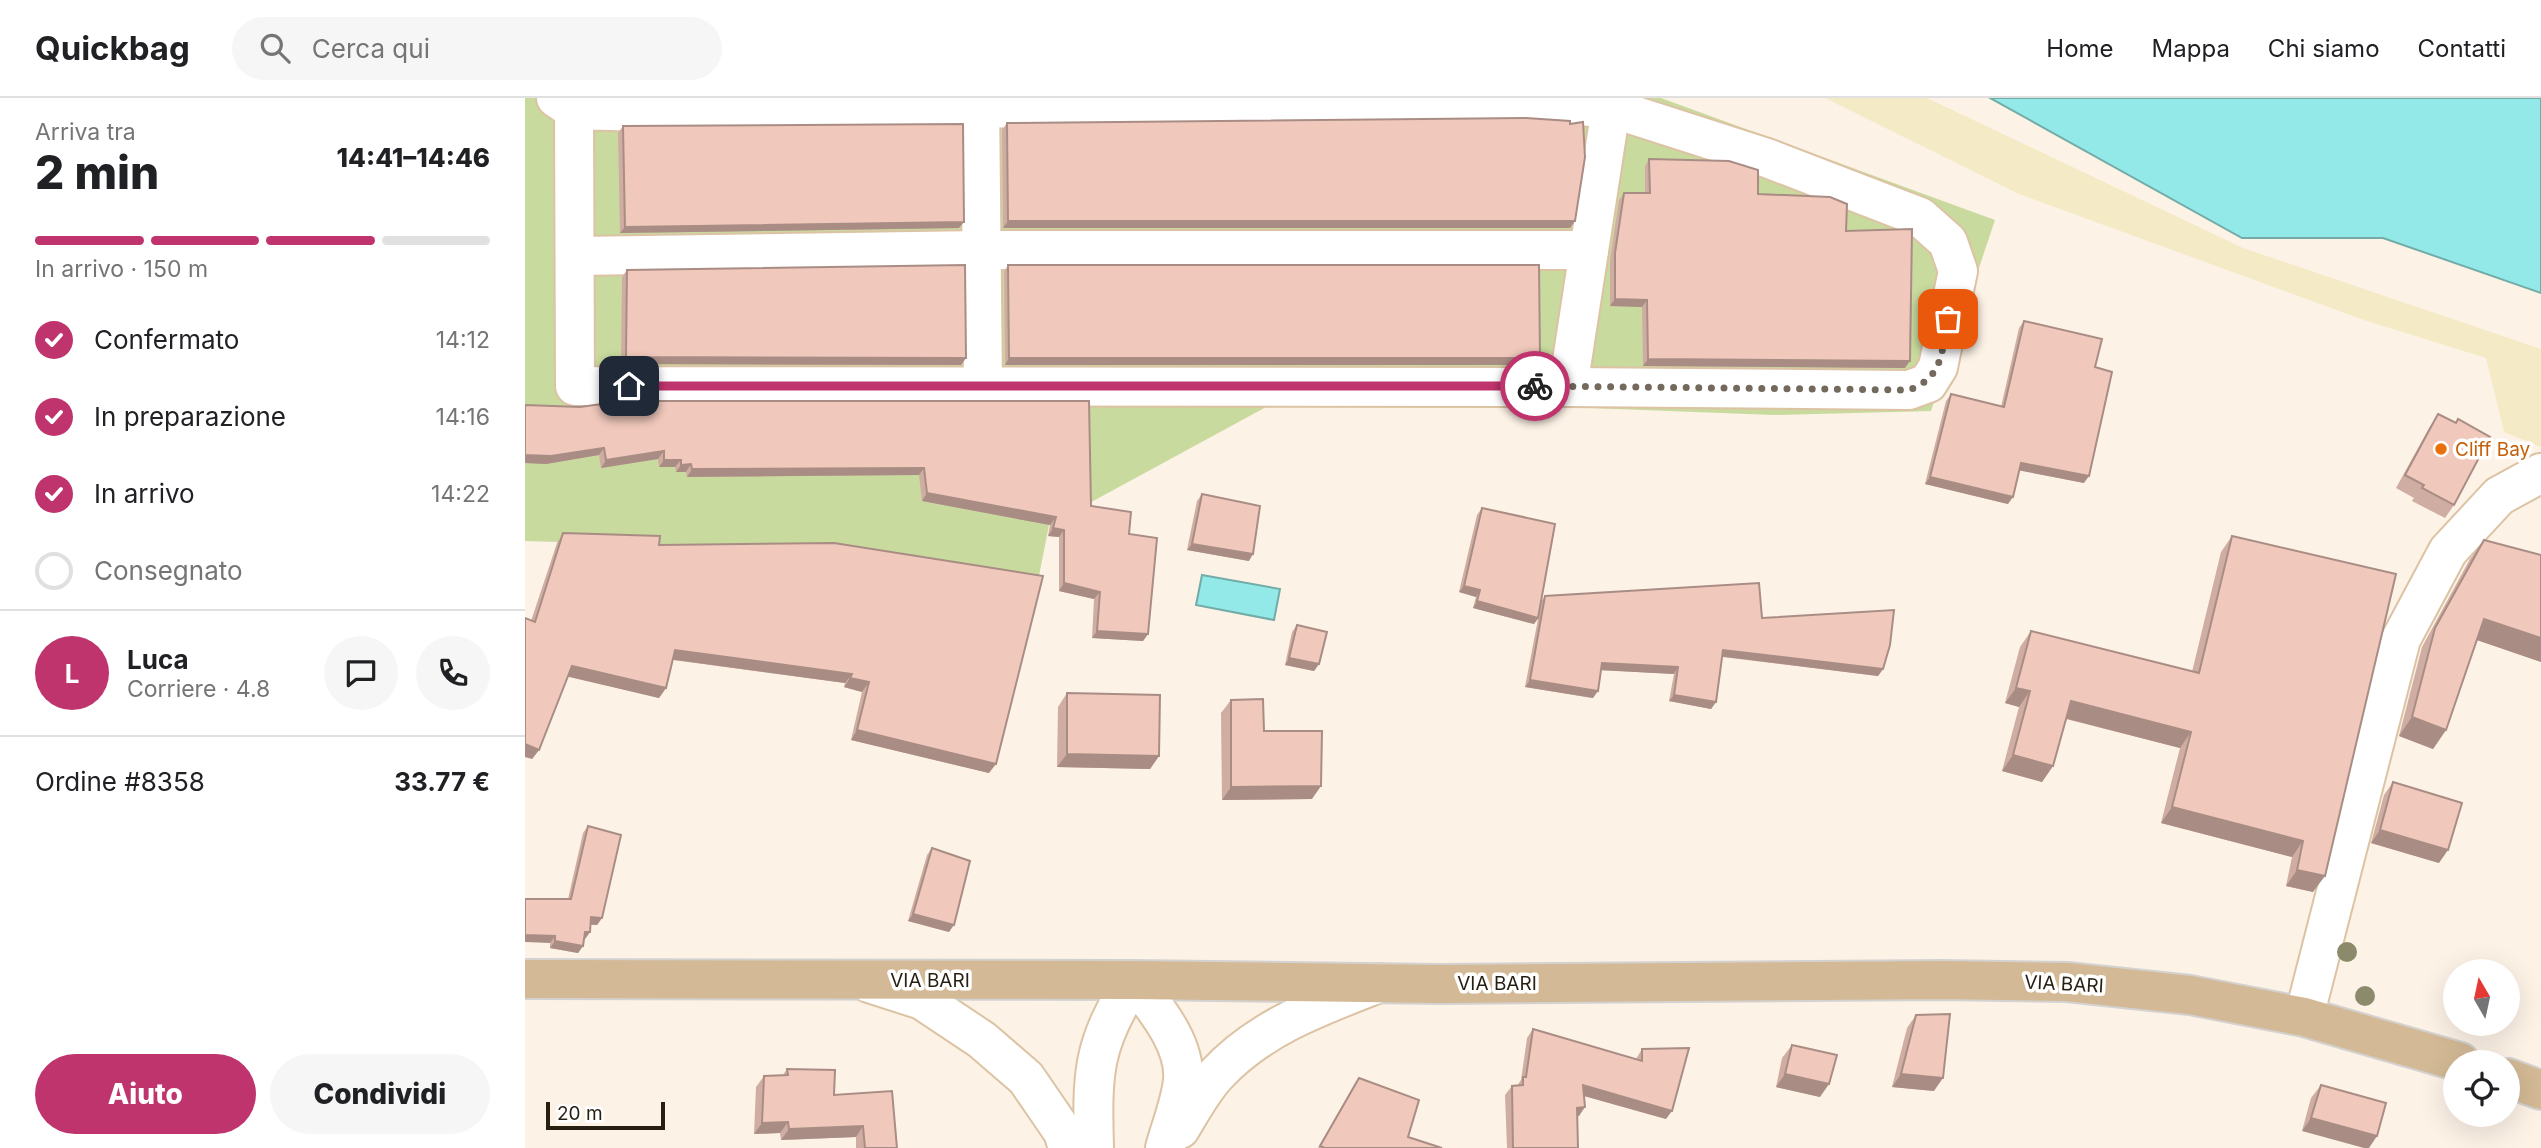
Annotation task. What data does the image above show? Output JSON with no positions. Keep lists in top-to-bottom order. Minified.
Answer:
{"streets":{"main road":["VIA BARI"]},"places":["Cliff Bay"],"scale_bar":"20 m","north":"top","page":{"header":"Quickbag","search":"Cerca qui","nav":["Home","Mappa","Chi siamo","Contatti"],"heading":["2 min","Arriva tra","14:41–14:46"],"panel":["Luca","Corriere · 4.8","Ordine #8358","33.77 €"],"bar":"In arrivo · 150 m","list":[["Confermato","14:12"],["In preparazione","14:16"],["In arrivo","14:22"],"Consegnato"],"round":"L","buttons":["Aiuto","Condividi"],"scale":"20 m"}}
